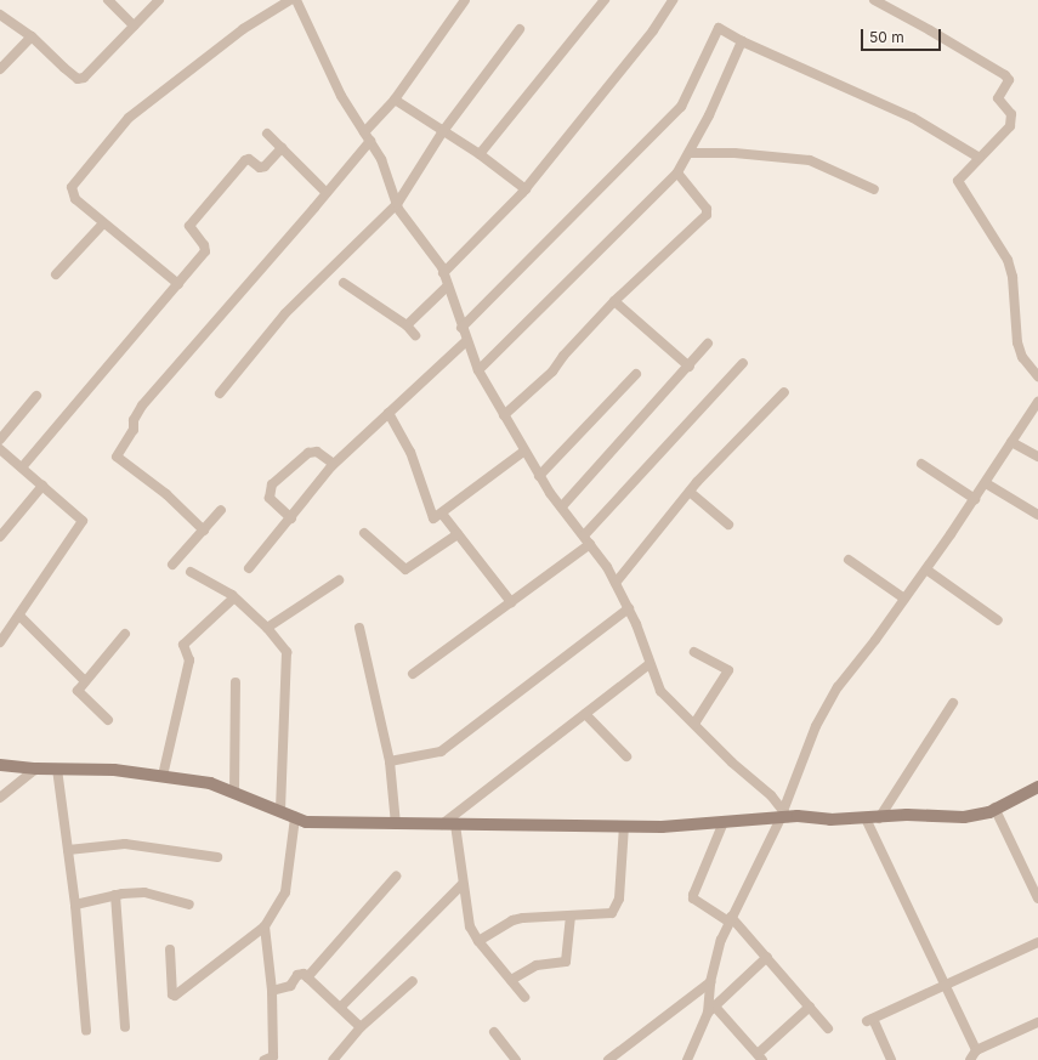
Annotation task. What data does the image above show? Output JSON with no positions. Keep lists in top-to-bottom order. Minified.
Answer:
{"scale_bar":"50 m"}
